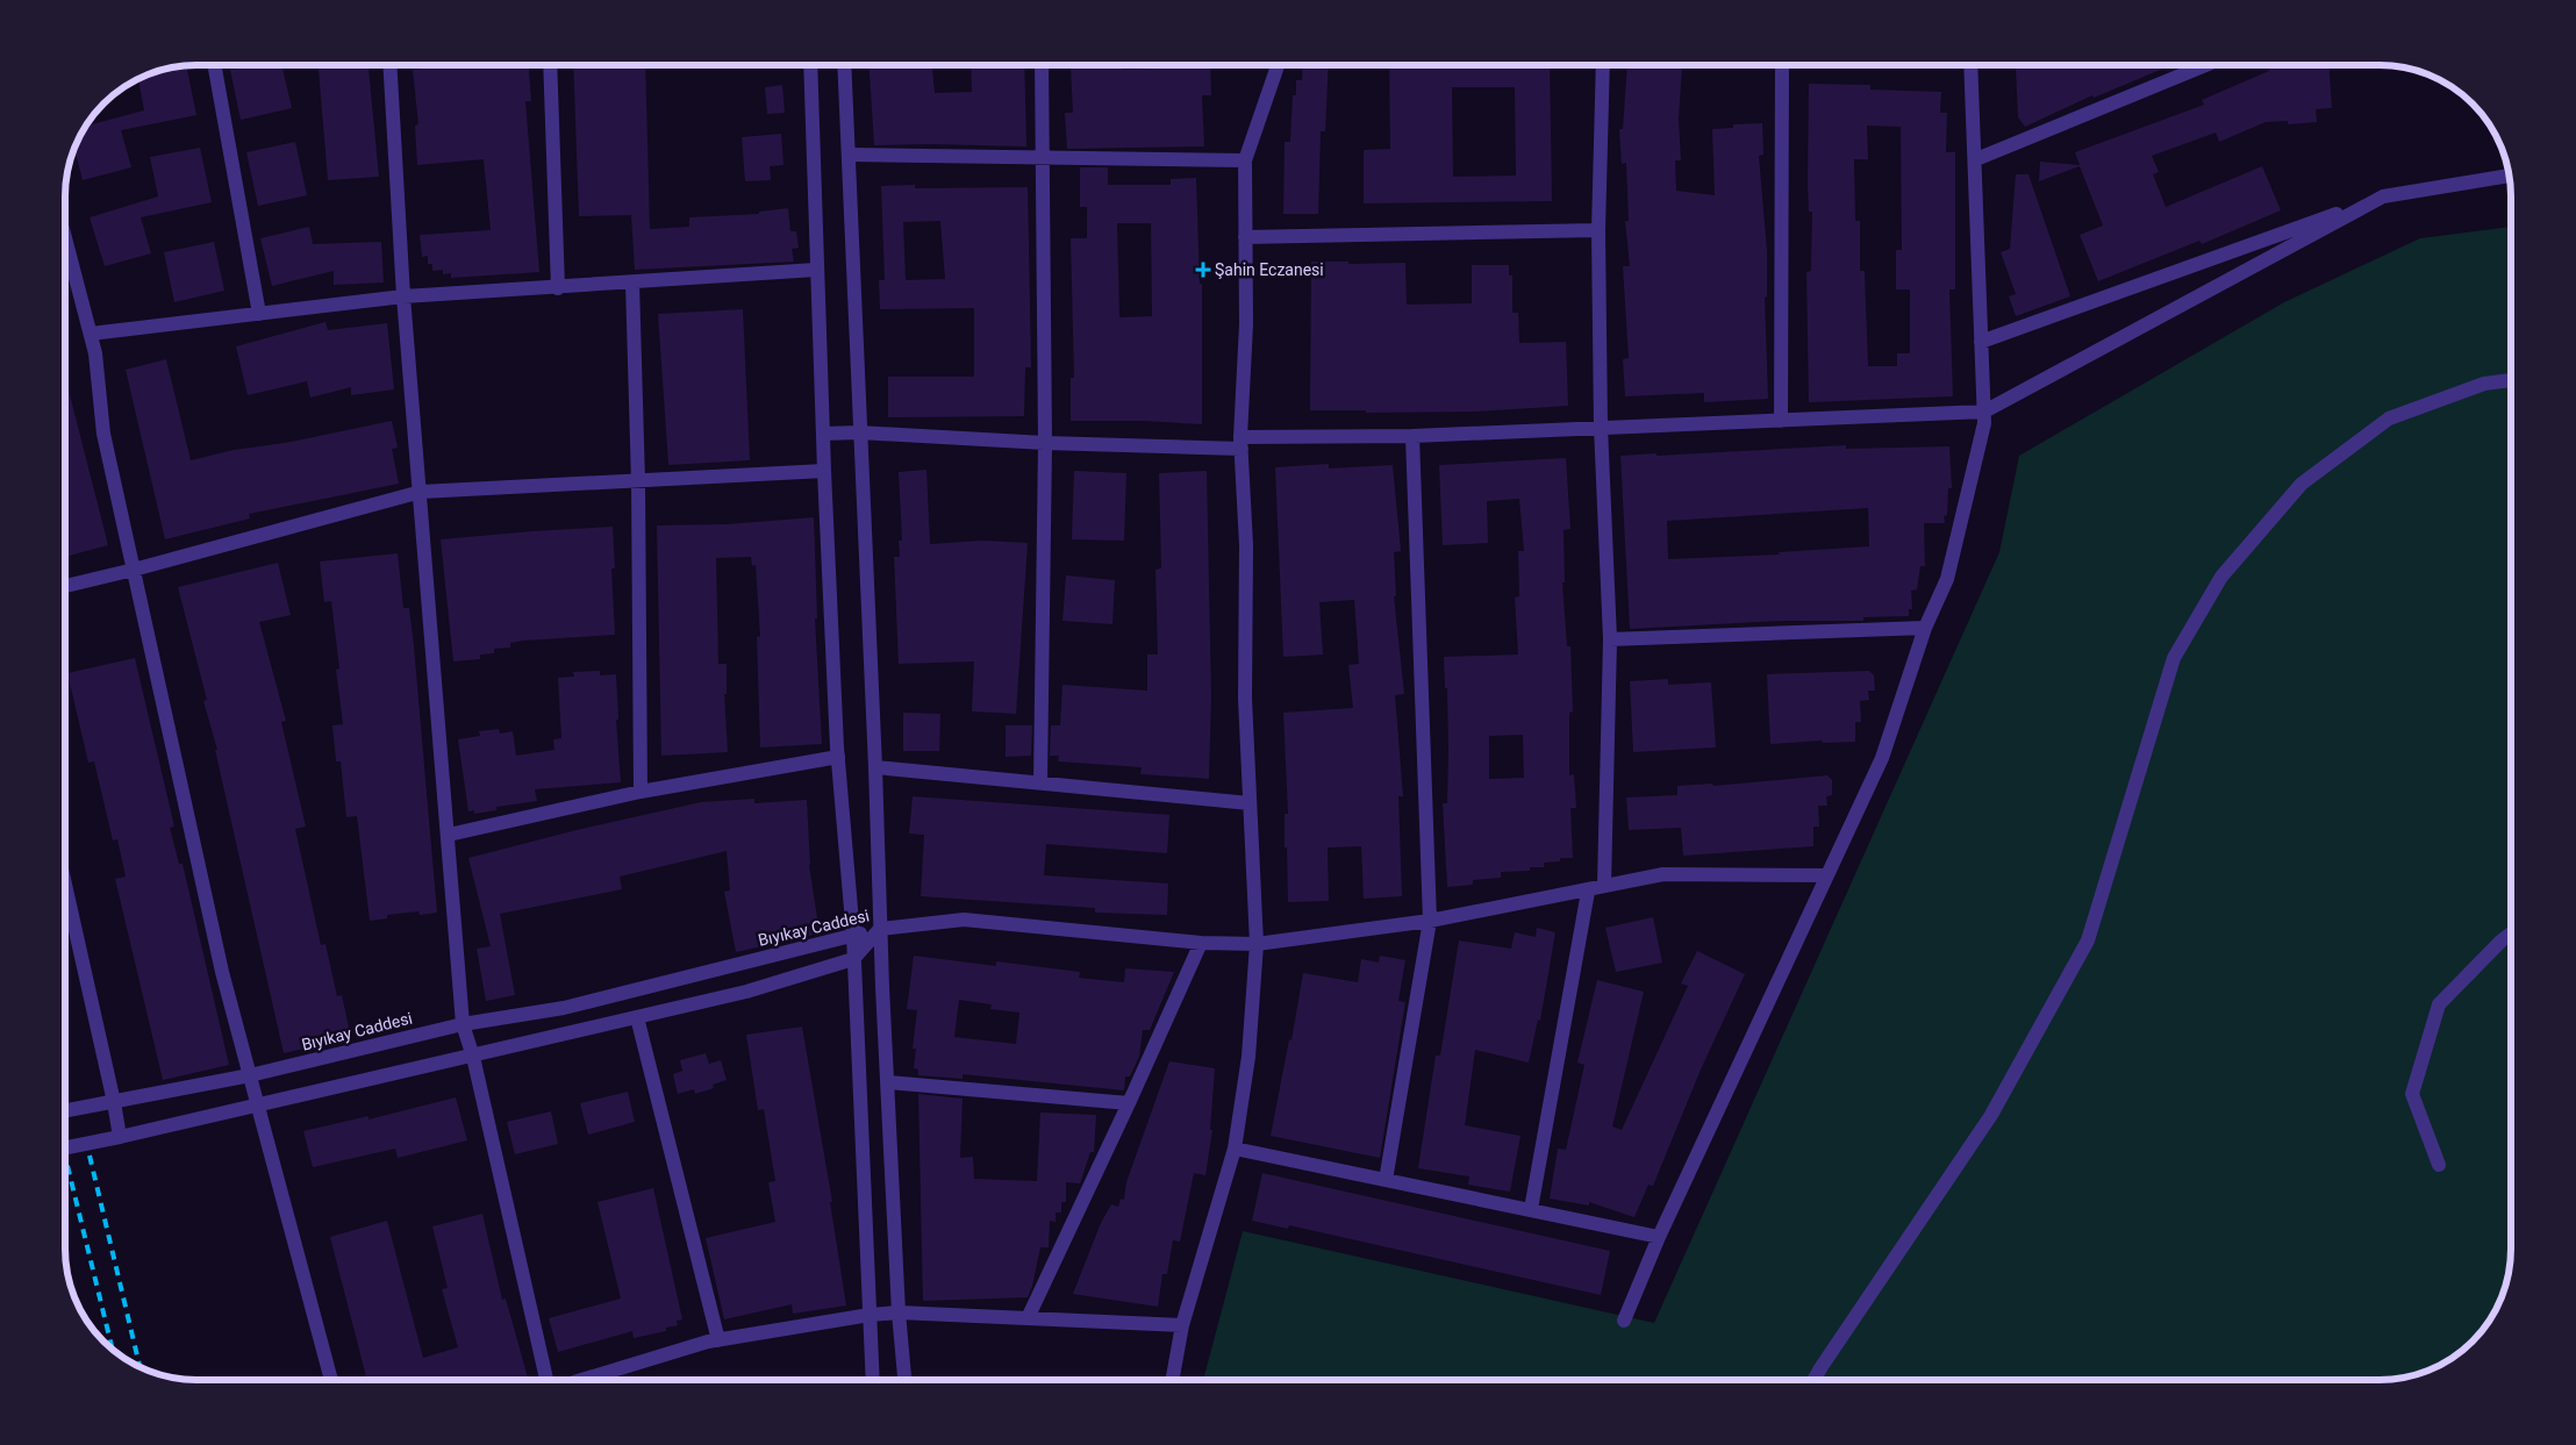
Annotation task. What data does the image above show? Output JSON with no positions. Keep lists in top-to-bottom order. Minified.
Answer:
{"streets":{"street":["Bıyıkay Caddesi"]},"places":{"health":["Şahin Eczanesi"]}}
